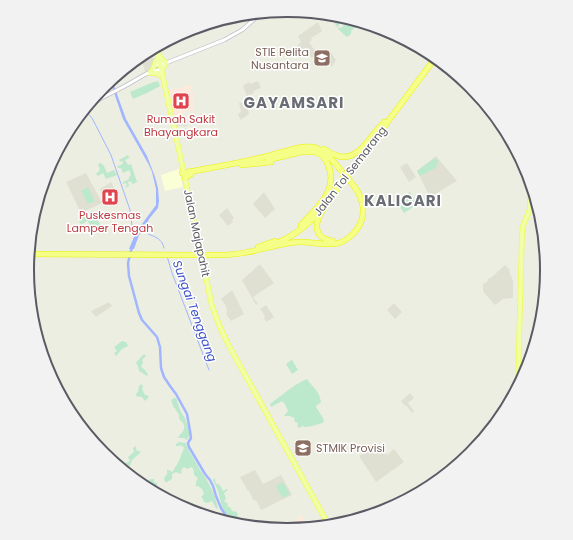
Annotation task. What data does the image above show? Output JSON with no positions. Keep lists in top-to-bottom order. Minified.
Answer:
{"streets":{"highway":["Jalan Tol Semarang"],"main road":["Jalan Majapahit"]},"districts":["GAYAMSARI","KALICARI"],"water":["Sungai Tenggang"],"places":{"school or university":["STIE Pelita Nusantara","STMIK Provisi"],"hospital":["Rumah Sakit Bhayangkara","Puskesmas Lamper Tengah"]}}
